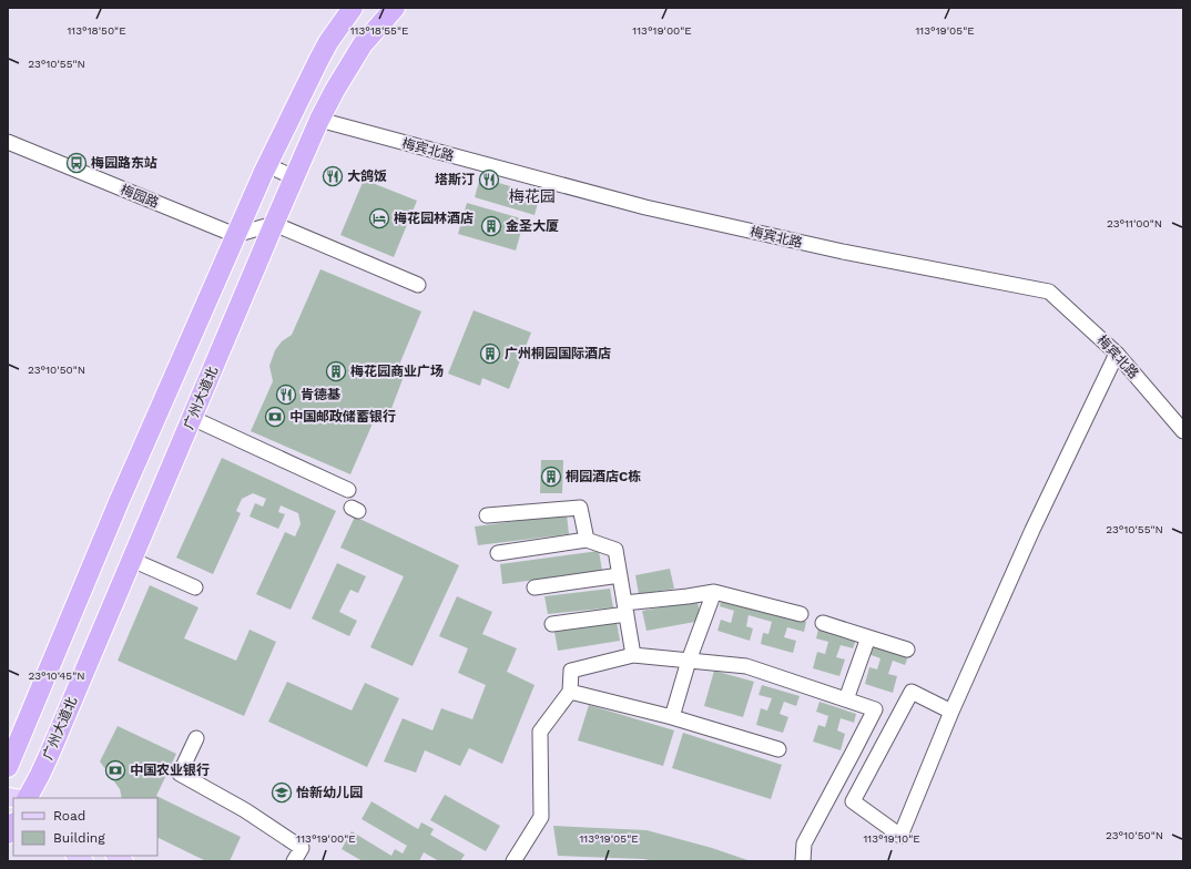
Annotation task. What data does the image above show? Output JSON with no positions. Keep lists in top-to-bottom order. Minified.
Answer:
{"streets":{"highway":["广州大道北"],"street":["梅宾北路","梅园路"]},"crossings":[["梅宾北路","广州大道北"]],"districts":["梅花园"],"places":{"bus stop":["梅园路东站"],"restaurant":["大鸽饭","塔斯汀","肯德基"],"hotel":["梅花园林酒店"],"building":["金圣大厦","广州桐园国际酒店","梅花园商业广场","桐园酒店C栋"],"bank":["中国邮政储蓄银行","中国农业银行"],"school or university":["怡新幼儿园"]},"legend":["Road","Building"],"coordinates":["113°18'50\"E","113°18'55\"E","113°19'00\"E","113°19'05\"E","23°10'55\"N","23°11'00\"N","23°10'50\"N","23°10'45\"N","113°19'10\"E"]}
